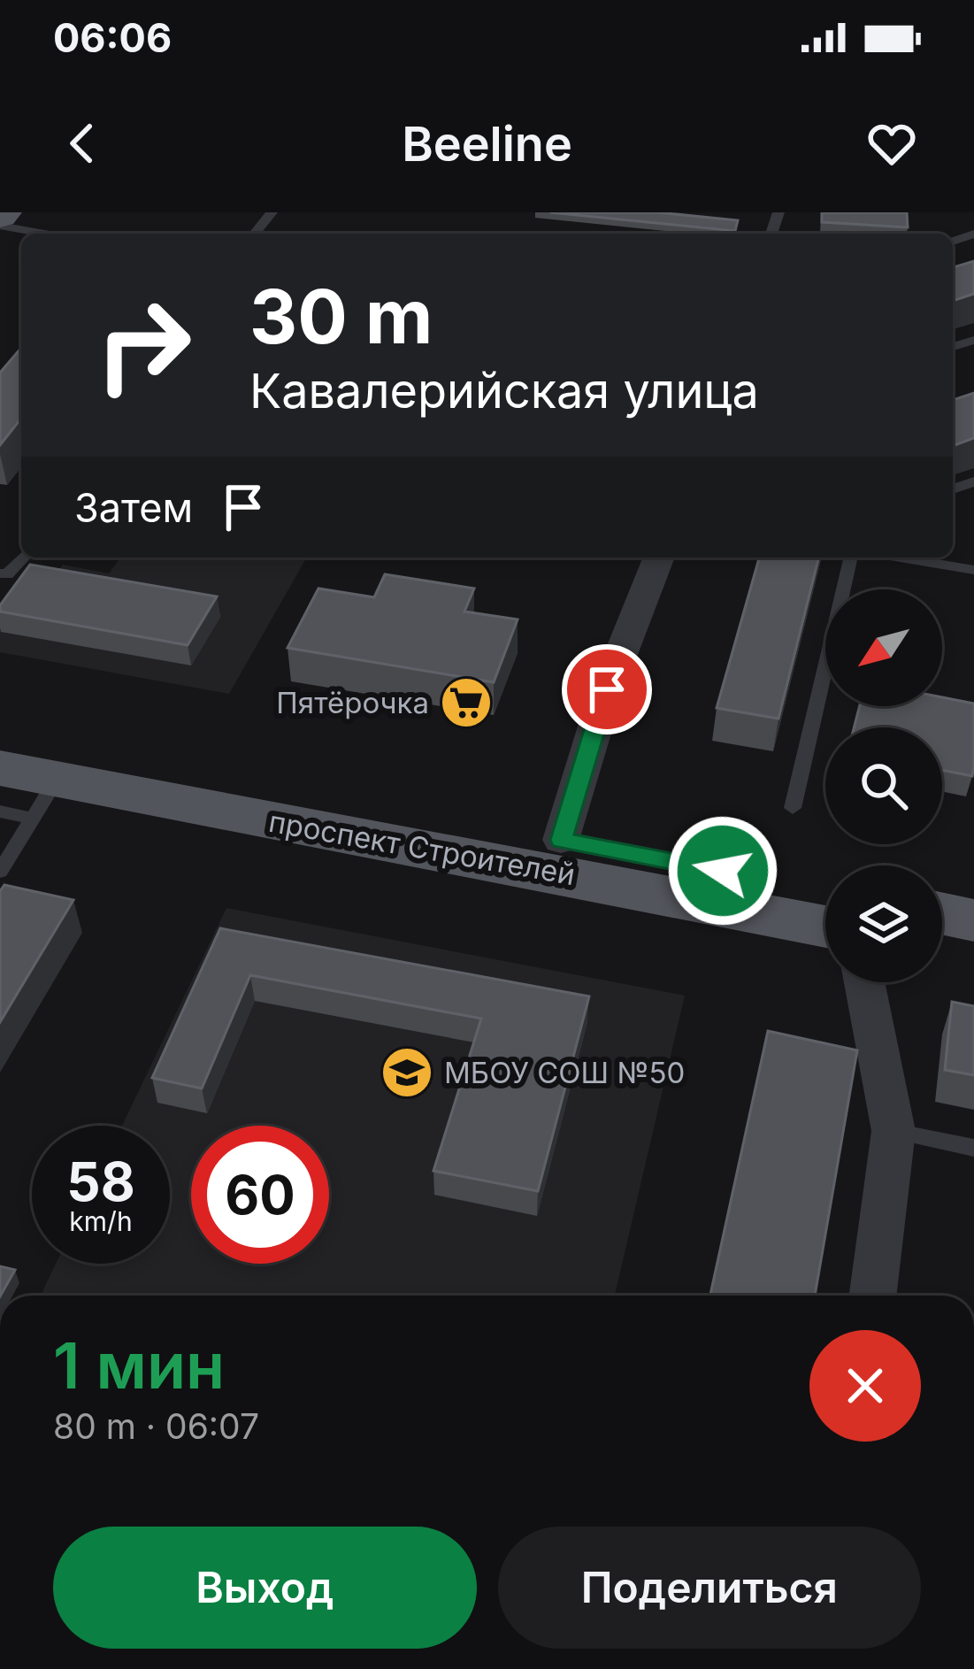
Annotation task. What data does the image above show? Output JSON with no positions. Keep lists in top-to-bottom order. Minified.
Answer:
{"streets":{"main road":["проспект Строителей"]},"places":{"supermarket":["Пятёрочка"],"school or university":["МБОУ СОШ №50"]},"north":"bottom left","page":{"status":"06:06","header":"Beeline","turn":["30 m","Кавалерийская улица"],"then":"Затем","speed":"58 km/h","limit":"60","heading":["1 мин","80 m · 06:07"],"buttons":["Выход","Поделиться"]}}
